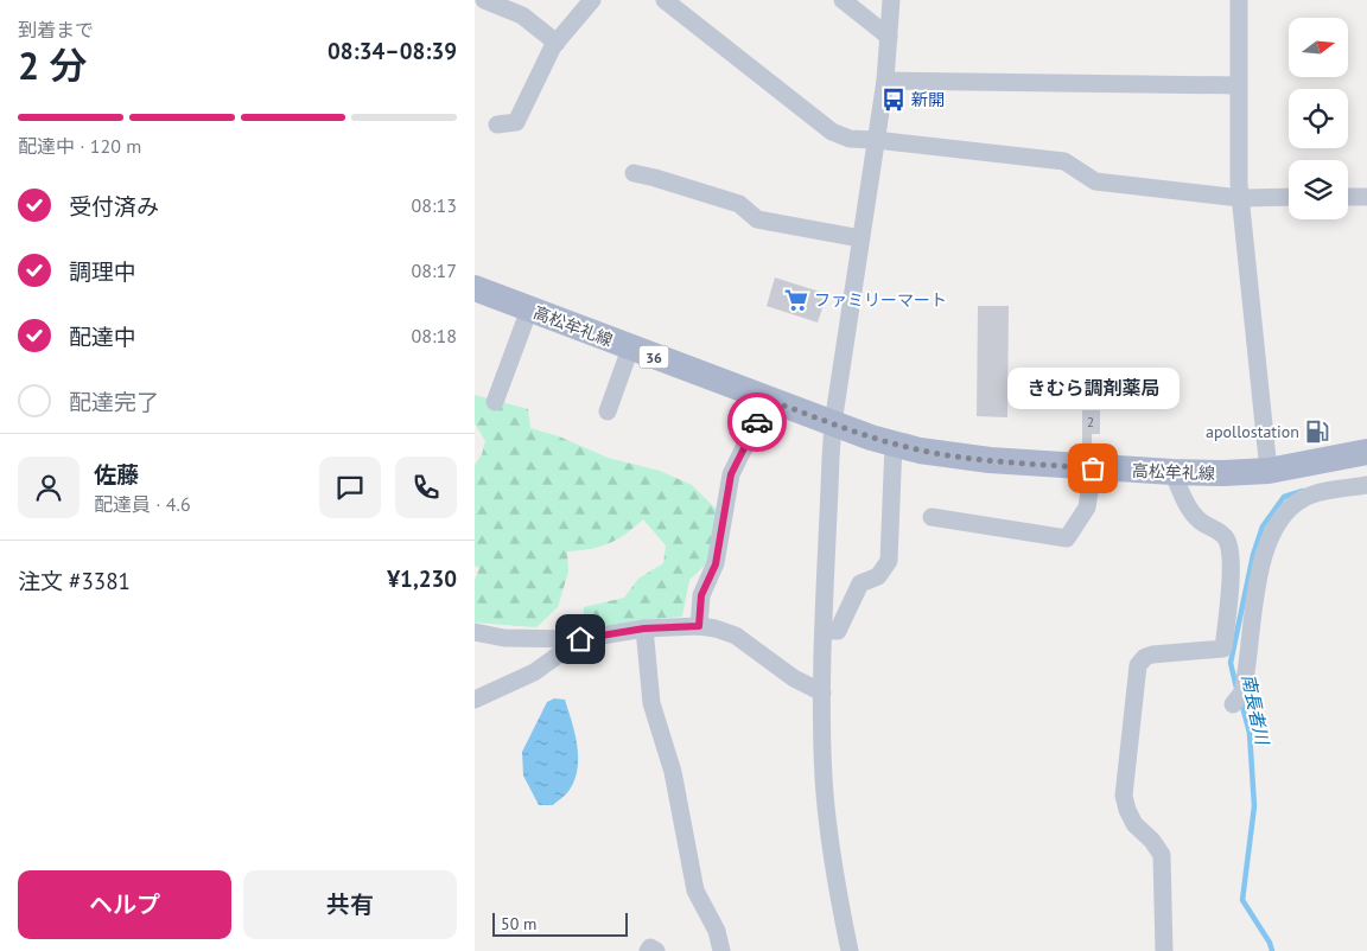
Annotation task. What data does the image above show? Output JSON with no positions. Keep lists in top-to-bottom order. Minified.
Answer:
{"streets":{"main road":["高松牟礼線","36"]},"water":["南長者川"],"places":{"bus stop":["新開"],"supermarket":["ファミリーマート"],"fuel station":["apollostation"],"other":["きむら調剤薬局"]},"house_numbers":["2"],"scale_bar":"50 m","north":"right","page":{"heading":["2 分","到着まで","08:34–08:39"],"panel":["佐藤","配達員 · 4.6","注文 #3381","¥1,230"],"bar":"配達中 · 120 m","list":[["受付済み","08:13"],["調理中","08:17"],["配達中","08:18"],"配達完了"],"bubble":"きむら調剤薬局","buttons":["ヘルプ","共有"],"scale":"50 m"}}
